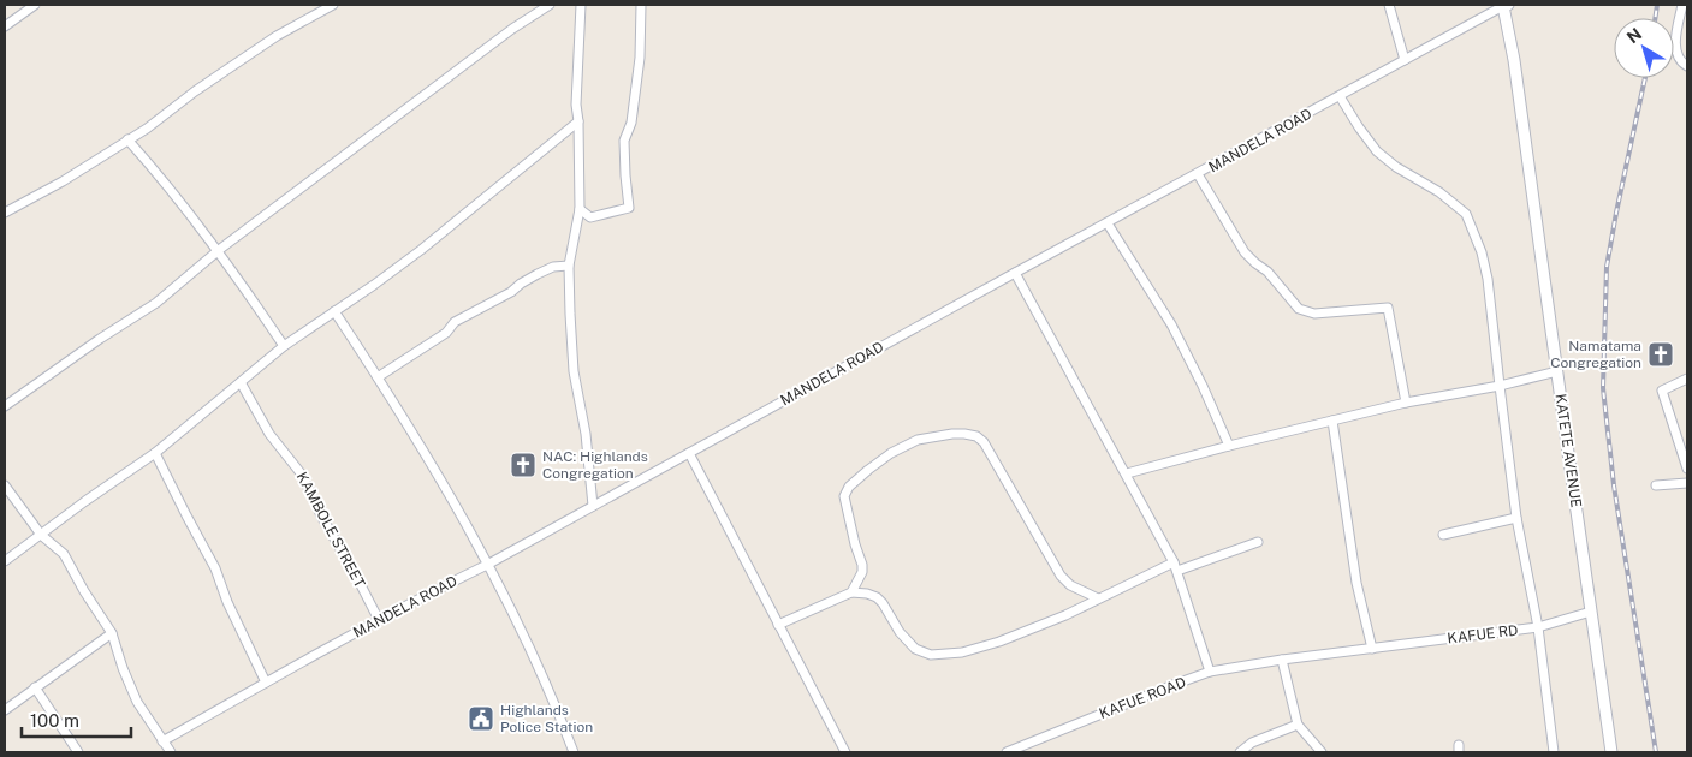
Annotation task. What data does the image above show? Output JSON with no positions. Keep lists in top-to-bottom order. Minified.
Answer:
{"streets":{"street":["MANDELA ROAD","KATETE AVENUE","KAMBOLE STREET","KAFUE RD","KAFUE ROAD"]},"crossings":[["MANDELA ROAD","KATETE AVENUE"],["MANDELA ROAD","KAMBOLE STREET"],["KATETE AVENUE","KAFUE RD"],["KAFUE RD","KAFUE ROAD"]],"places":{"church":["Namatama Congregation","NAC: Highlands Congregation"],"public building":["Highlands Police Station"]},"scale_bar":"100 m","north":"top left"}
